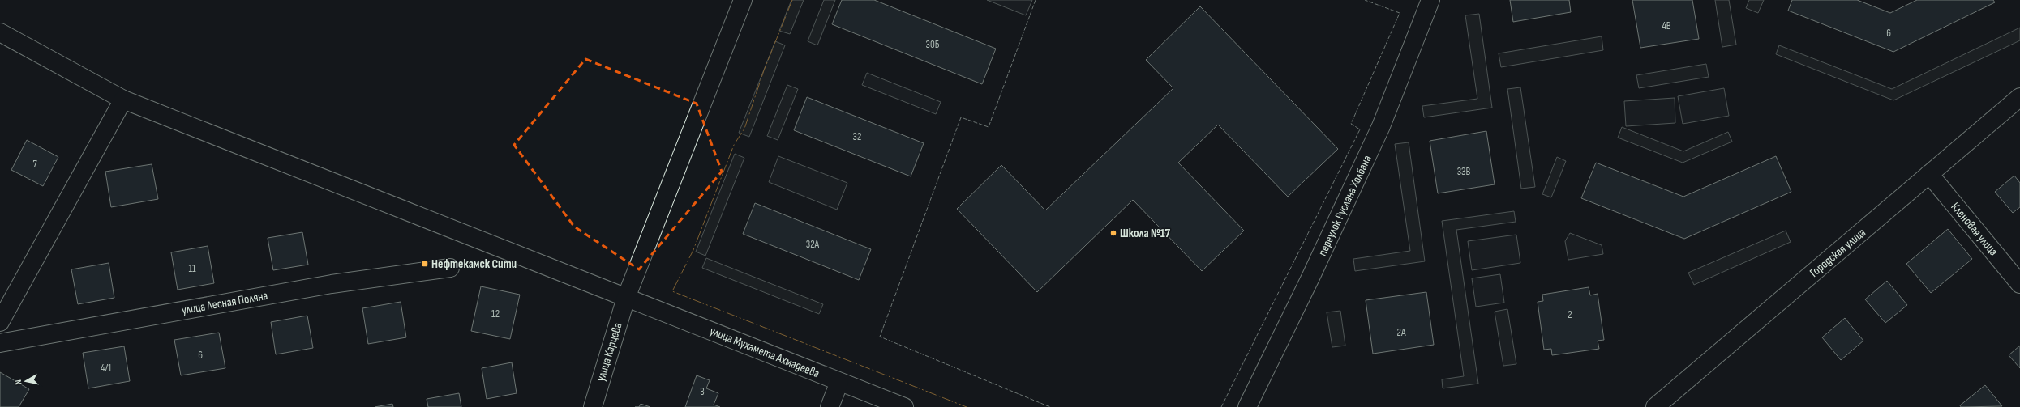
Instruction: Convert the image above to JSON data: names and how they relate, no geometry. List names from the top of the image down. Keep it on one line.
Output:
{"streets":{"street":["переулок Руслана Холбана","Кленовая улица","Городская улица","улица Лесная Поляна","улица Карцева","улица Мухамета Ахмадеева"]},"crossings":[["Кленовая улица","Городская улица"],["улица Карцева","улица Мухамета Ахмадеева"]],"places":{"other":["Школа №17"],"transit":["Нефтекамск Сити"]},"house_numbers":["4В","6","30Б","32","7","33В","32А","11","12","2","2А","6","4/1","3"],"north":"left"}
